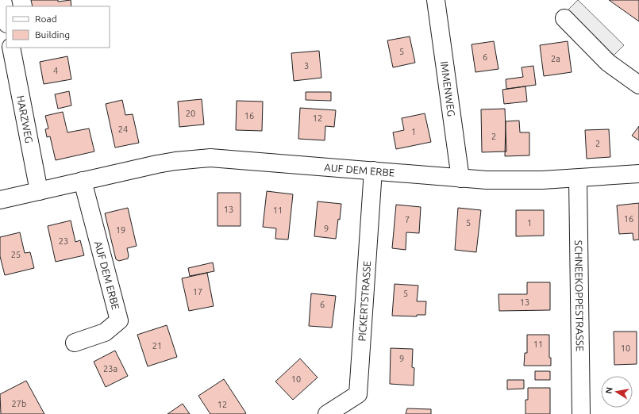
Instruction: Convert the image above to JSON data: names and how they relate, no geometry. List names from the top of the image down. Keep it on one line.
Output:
{"streets":{"street":["IMMENWEG","HARZWEG","AUF DEM ERBE","SCHNEEKOPPESTRASSE","PICKERTSTRASSE"]},"crossings":[["IMMENWEG","AUF DEM ERBE"],["HARZWEG","AUF DEM ERBE"],["AUF DEM ERBE","SCHNEEKOPPESTRASSE"],["AUF DEM ERBE","PICKERTSTRASSE"]],"house_numbers":["5","6","2a","3","4","20","16","12","24","1","2","2","13","11","16","7","5","1","9","19","23","25","17","5","13","6","11","21","10","9","23a","10","27b","12"],"legend":["Road","Building"],"north":"left"}
